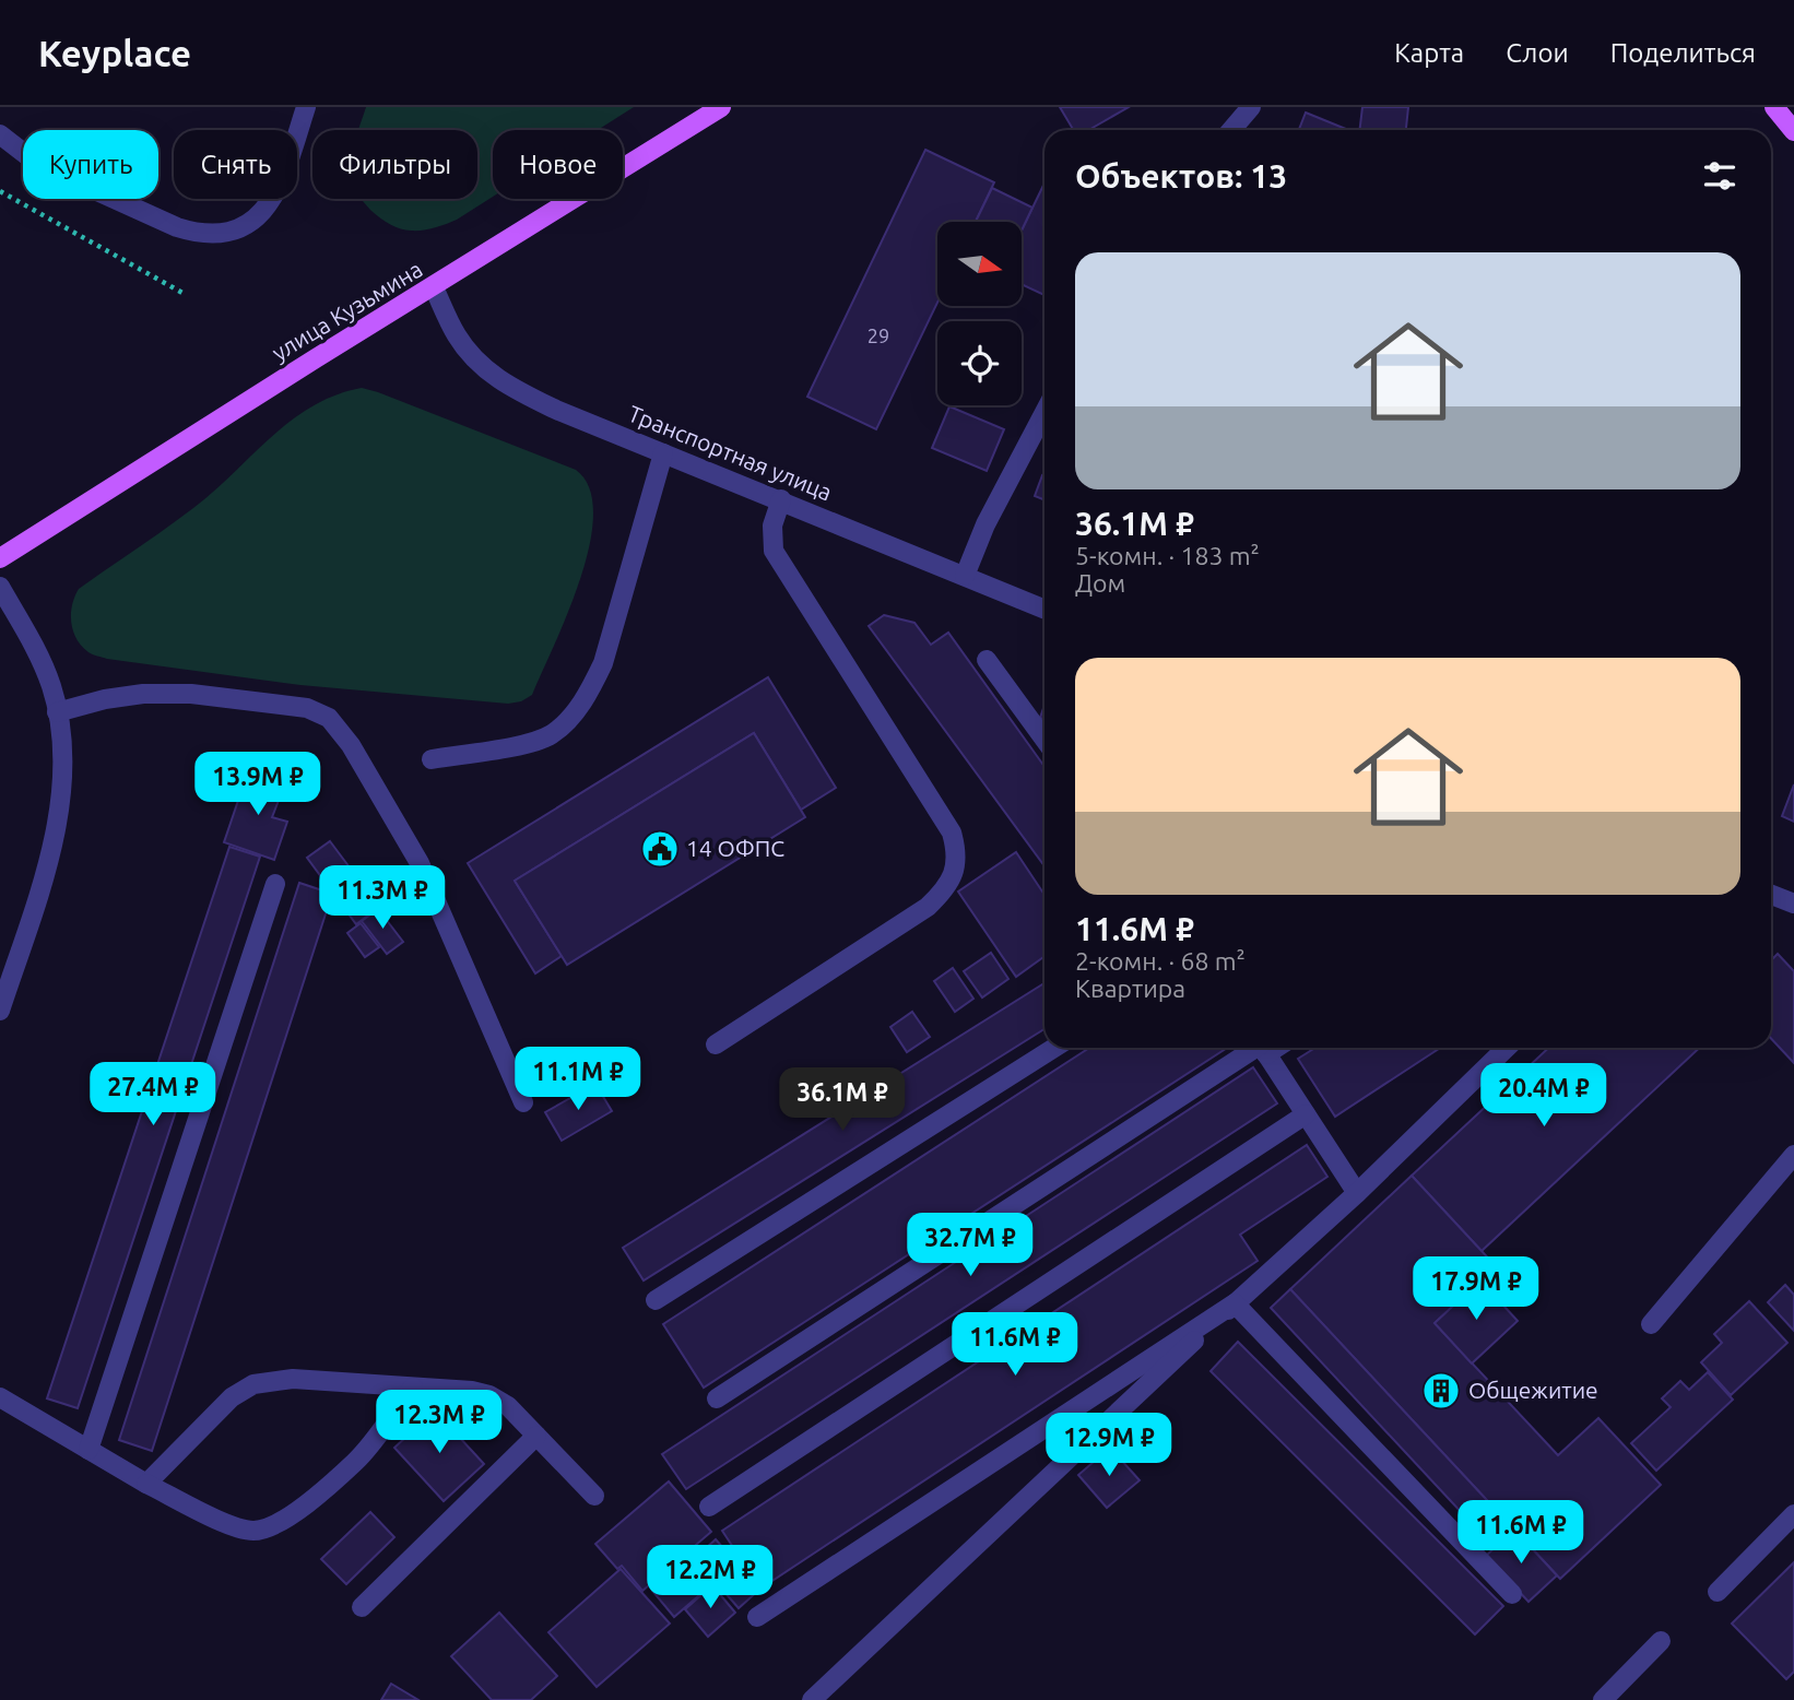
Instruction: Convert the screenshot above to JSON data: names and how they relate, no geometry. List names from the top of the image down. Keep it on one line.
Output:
{"streets":{"main road":["улица Кузьмина"],"street":["Транспортная улица"]},"crossings":[["улица Кузьмина","Транспортная улица"]],"places":{"public building":["14 ОФПС"],"building":["Общежитие"]},"house_numbers":["29"],"north":"right","page":{"header":"Keyplace","nav":["Карта","Слои","Поделиться"],"chip":["Купить","Снять","Фильтры","Новое"],"heading":"Объектов: 13","list":[{"name":"36.1M ₽","note":"5-комн. · 183 m² · Дом"},{"name":"11.6M ₽","note":"2-комн. · 68 m² · Квартира"}],"price":["13.9M ₽","11.3M ₽","11.1M ₽","27.4M ₽","20.4M ₽","36.1M ₽","32.7M ₽","17.9M ₽","11.6M ₽","12.3M ₽","12.9M ₽","11.6M ₽","12.2M ₽"]}}
